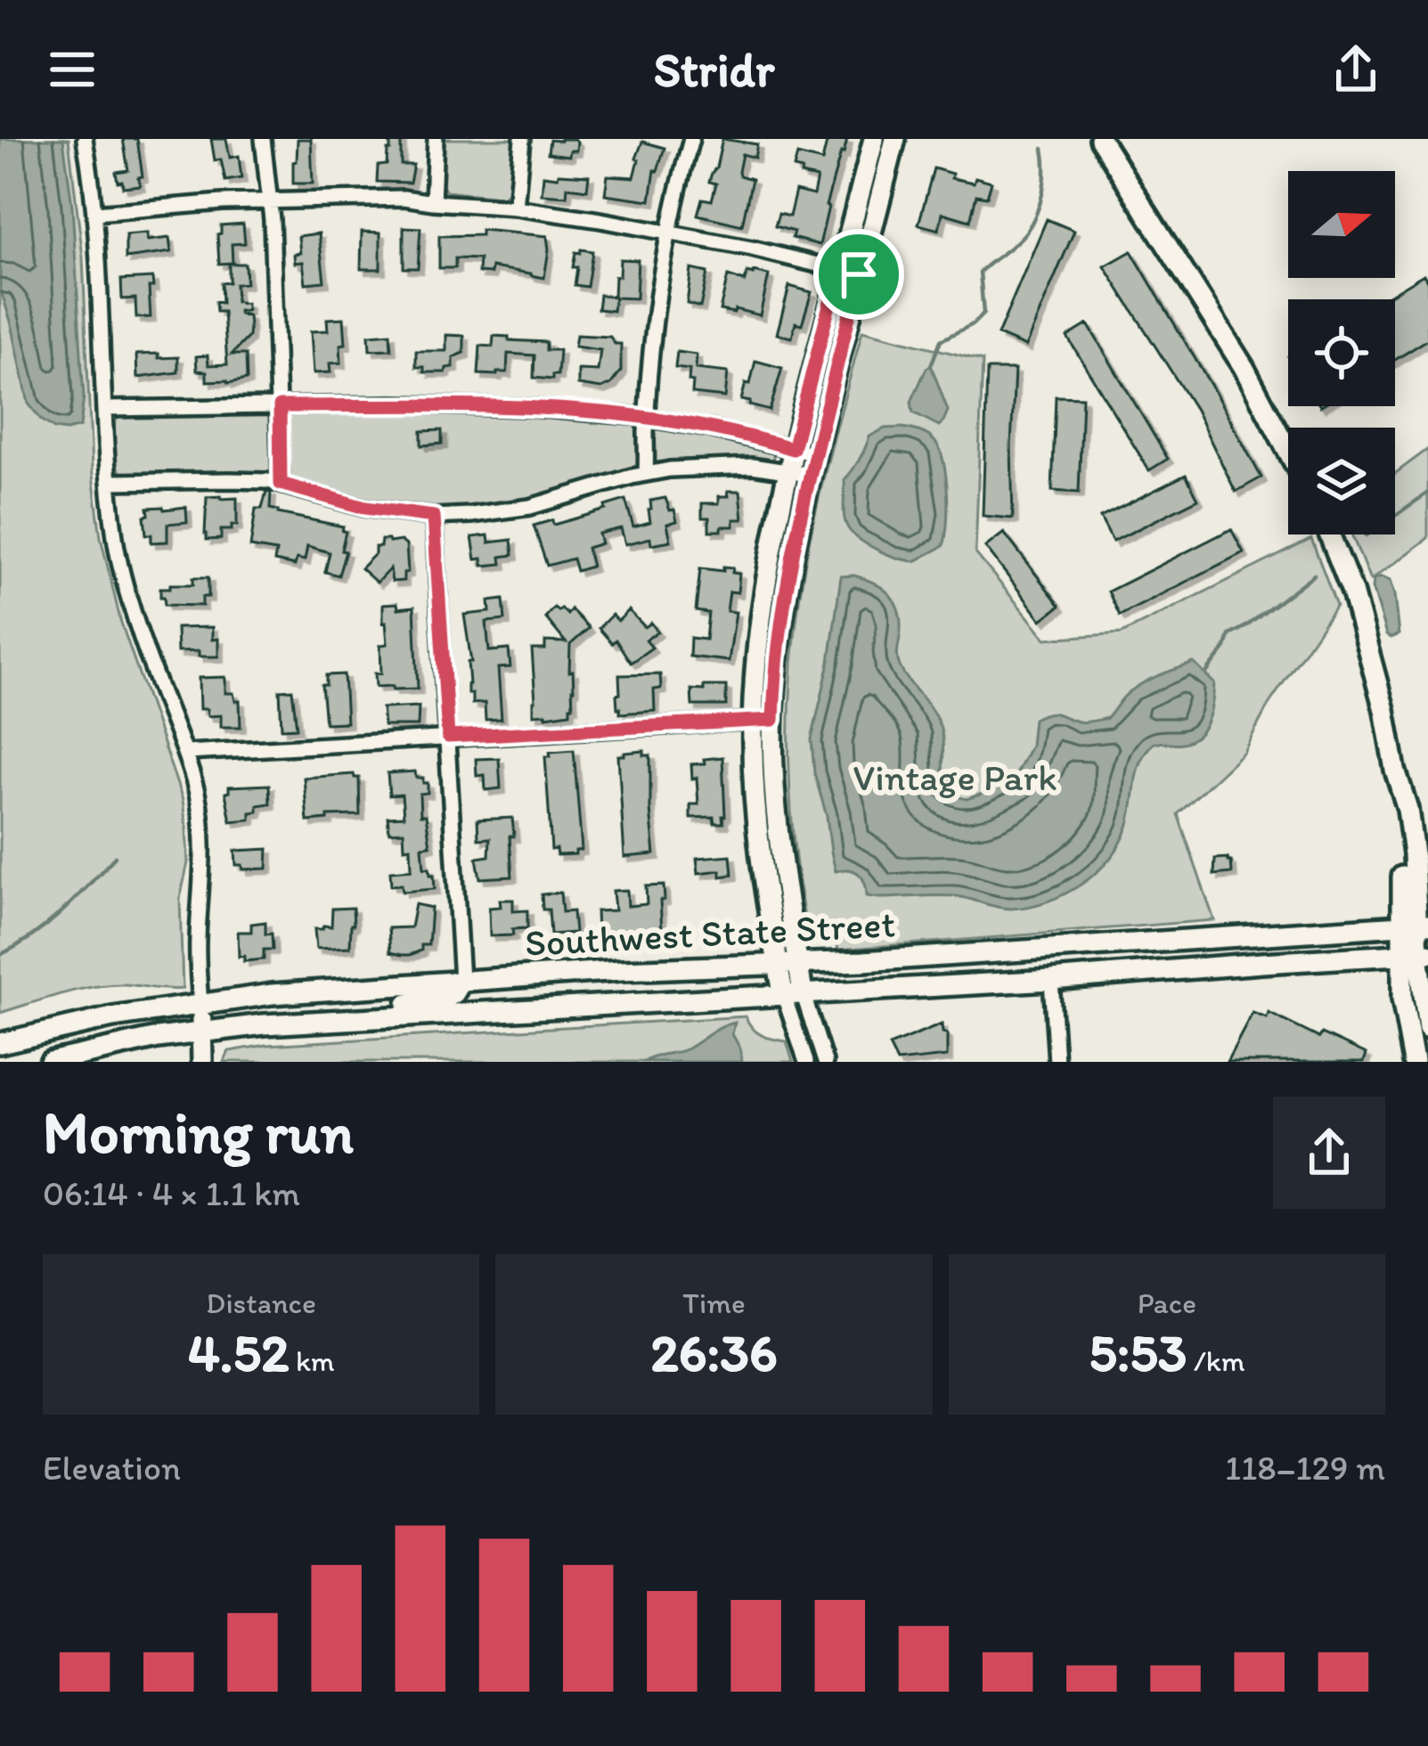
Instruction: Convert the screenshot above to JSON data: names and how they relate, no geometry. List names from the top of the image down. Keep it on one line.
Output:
{"streets":{"main road":["Southwest State Street"]},"parks":["Vintage Park"],"north":"right","page":{"header":"Stridr","heading":["Morning run","06:14 · 4 × 1.1 km"],"stats":[["Distance","4.52 km"],["Time","26:36"],["Pace","5:53 /km"]],"chart":["Elevation","118–129 m"]}}
